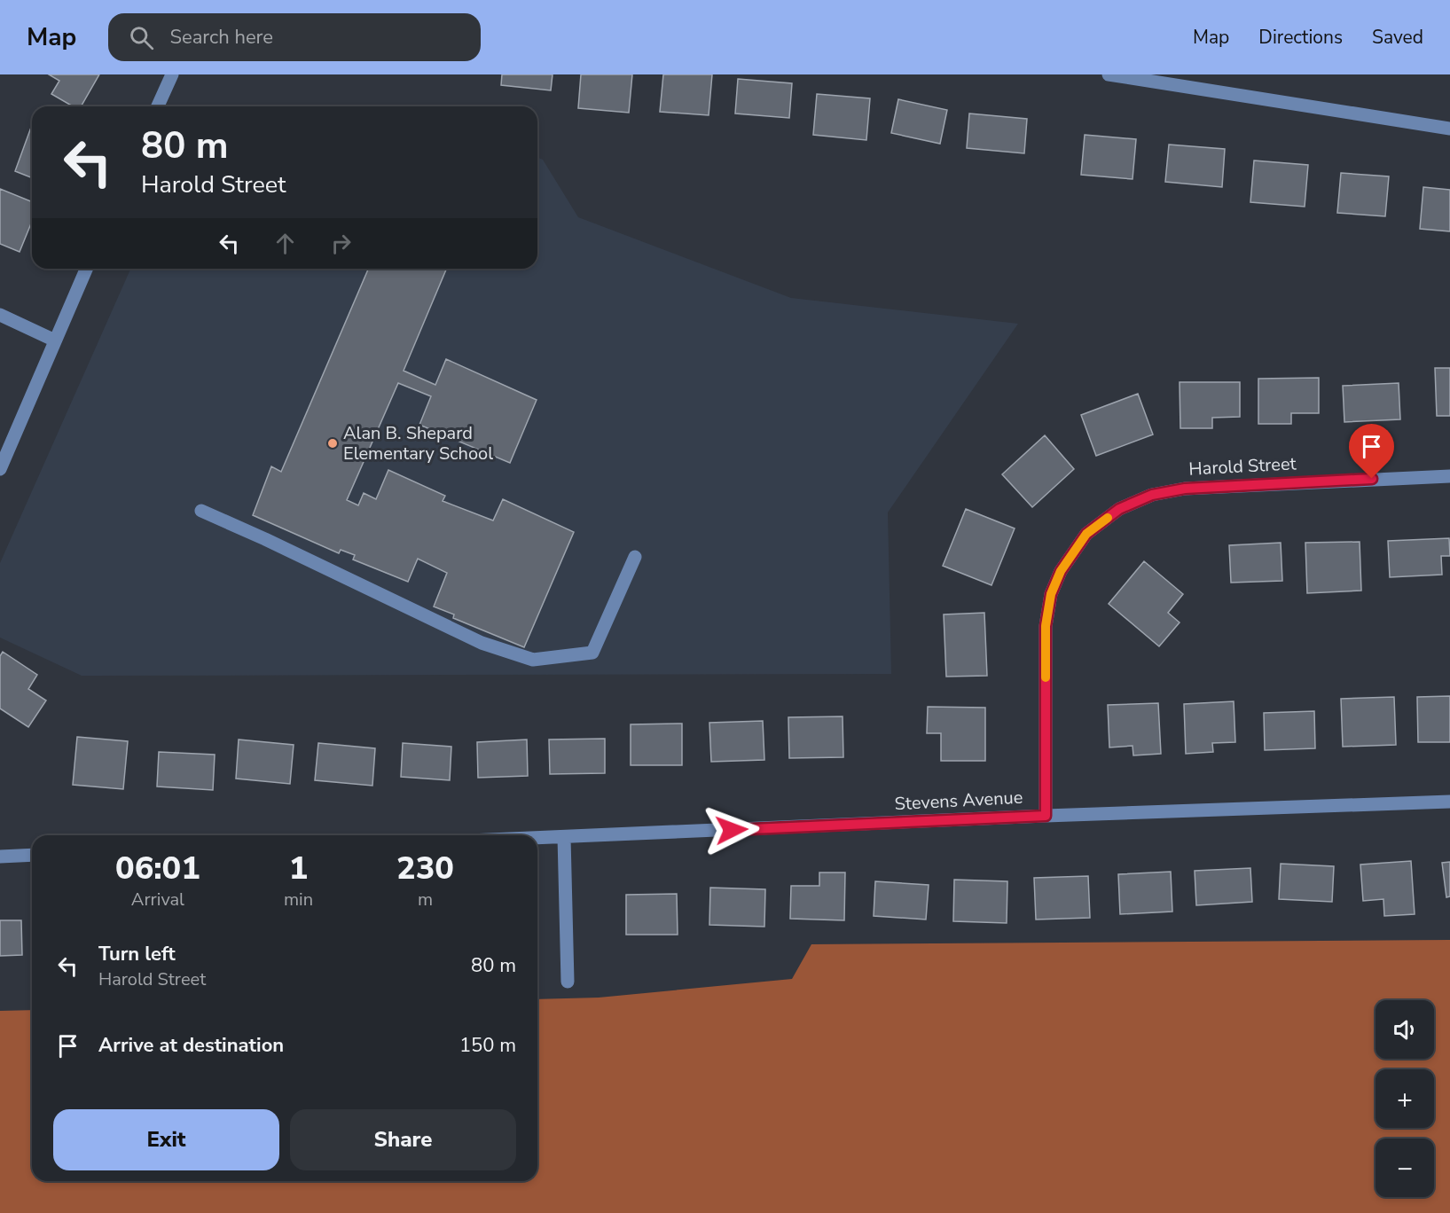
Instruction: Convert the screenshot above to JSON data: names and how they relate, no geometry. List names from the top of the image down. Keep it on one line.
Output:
{"streets":{"street":["Harold Street","Stevens Avenue"]},"crossings":[["Harold Street","Stevens Avenue"]],"places":["Alan B. Shepard Elementary School"],"page":{"header":"Map","search":"Search here","nav":["Map","Directions","Saved"],"turn":["80 m","Harold Street"],"eta":["06:01","Arrival","1","min","230","m"],"list":[{"name":"Turn left","note":"Harold Street","value":"80 m"},{"name":"Arrive at destination","value":"150 m"}],"map_buttons":["+","−"],"buttons":["Exit","Share"]}}
